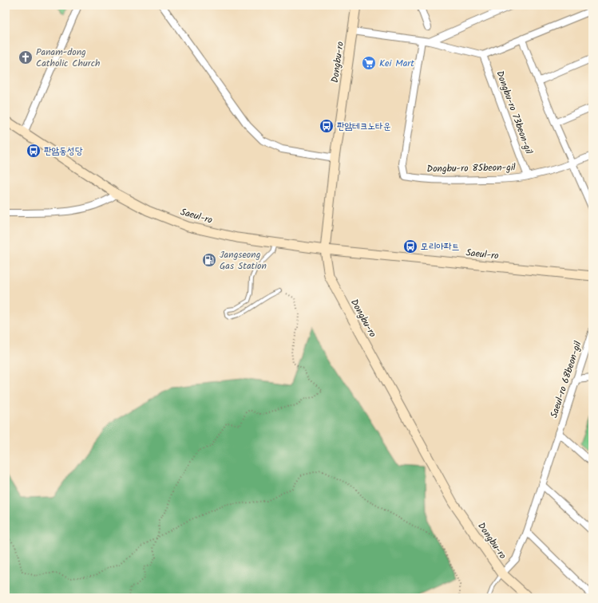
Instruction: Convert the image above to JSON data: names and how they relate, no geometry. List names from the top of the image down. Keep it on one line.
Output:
{"streets":{"main road":["Dongbu-ro","Saeul-ro"],"street":["Dongbu-ro 73beon-gil","Dongbu-ro 85beon-gil","Saeul-ro 68beon-gil"]},"crossings":[["Dongbu-ro","Saeul-ro"],["Dongbu-ro","Saeul-ro 68beon-gil"],["Dongbu-ro 73beon-gil","Dongbu-ro 85beon-gil"]],"places":{"church":["Panam-dong Catholic Church"],"supermarket":["Kei Mart"],"bus stop":["판암테크노타운","판암동성당","모리아파트"],"fuel station":["Jangseong Gas Station"]}}
